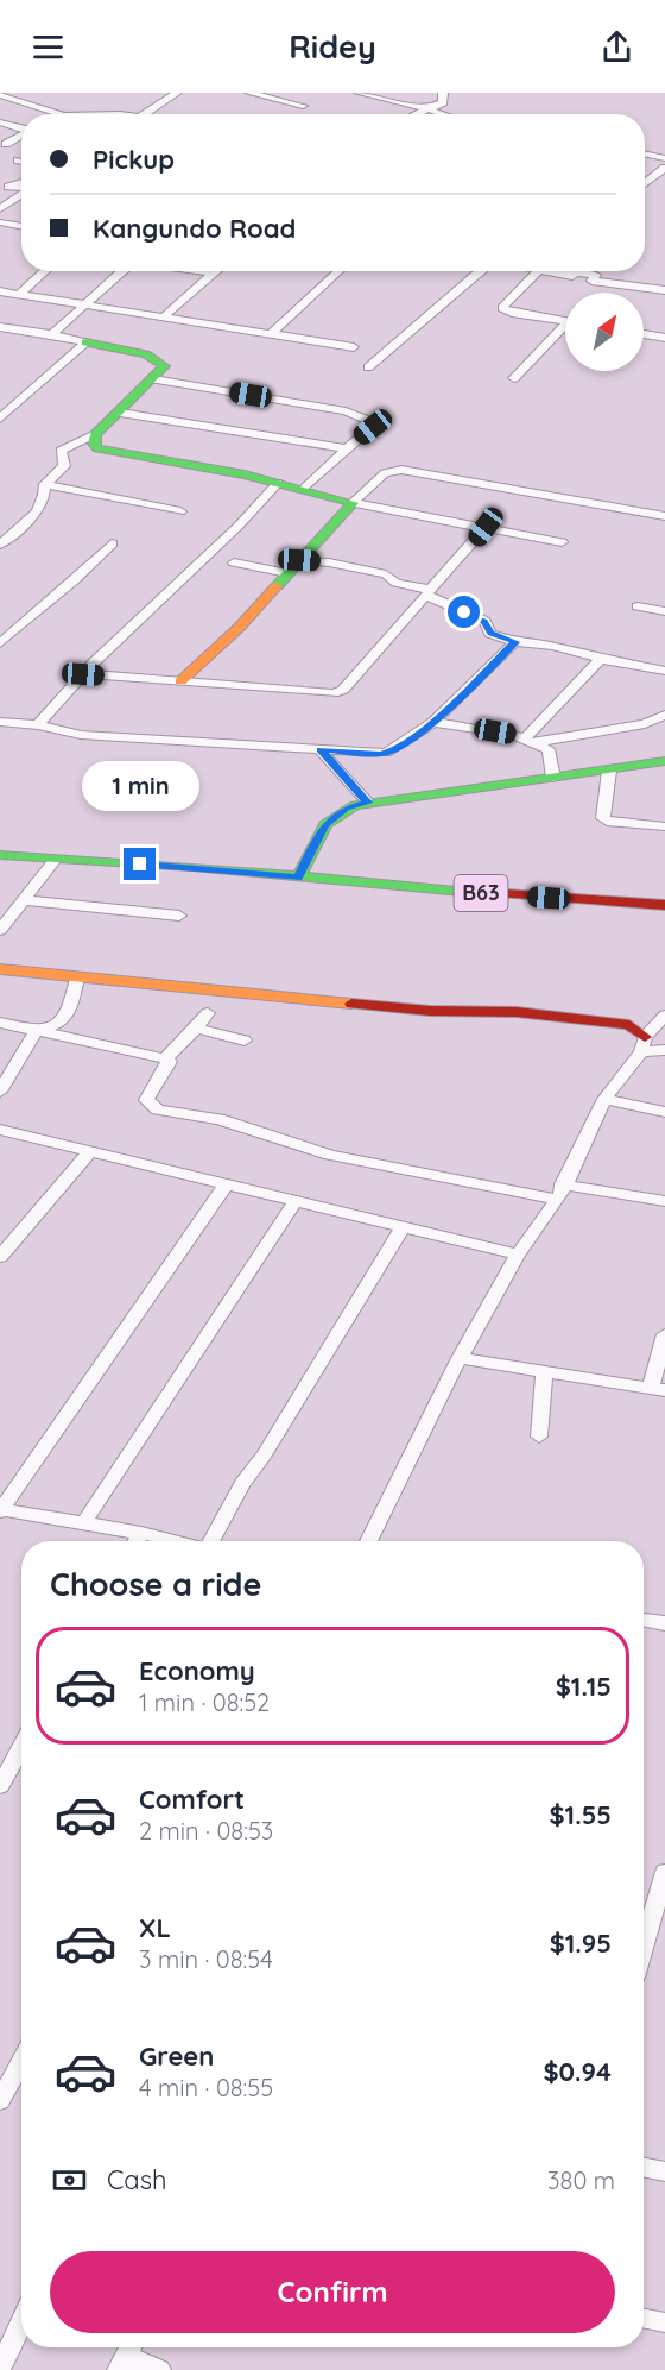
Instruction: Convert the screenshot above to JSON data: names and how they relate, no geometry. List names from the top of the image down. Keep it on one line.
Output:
{"streets":{"main road":["B63"]},"north":"top right","page":{"header":"Ridey","banner":["Pickup","Kangundo Road"],"bubble":"1 min","heading":"Choose a ride","list":[{"name":"Economy","note":"1 min · 08:52","value":"$1.15"},{"name":"Comfort","note":"2 min · 08:53","value":"$1.55"},{"name":"XL","note":"3 min · 08:54","value":"$1.95"},{"name":"Green","note":"4 min · 08:55","value":"$0.94"}],"pay":["Cash","380 m"],"buttons":"Confirm"}}
